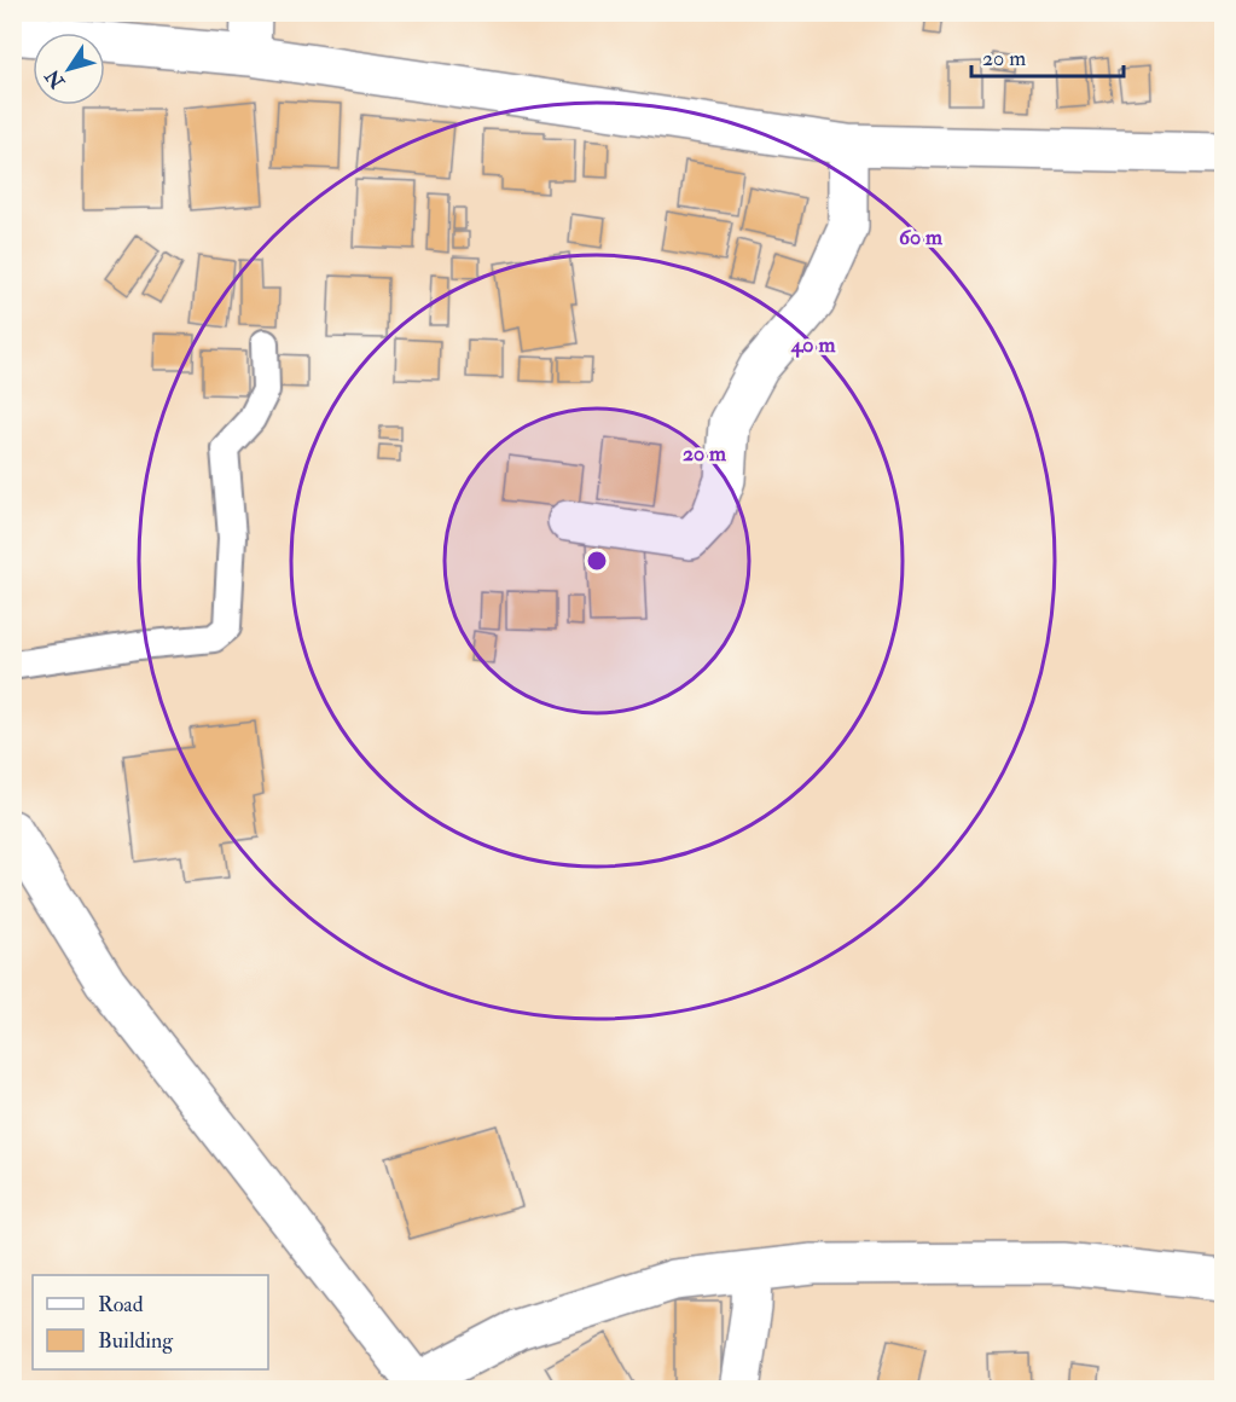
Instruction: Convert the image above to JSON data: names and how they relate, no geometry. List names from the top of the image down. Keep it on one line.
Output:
{"legend":["Road","Building"],"scale_bar":"20 m","north":"bottom left","rings":["60 m","40 m","20 m"]}
